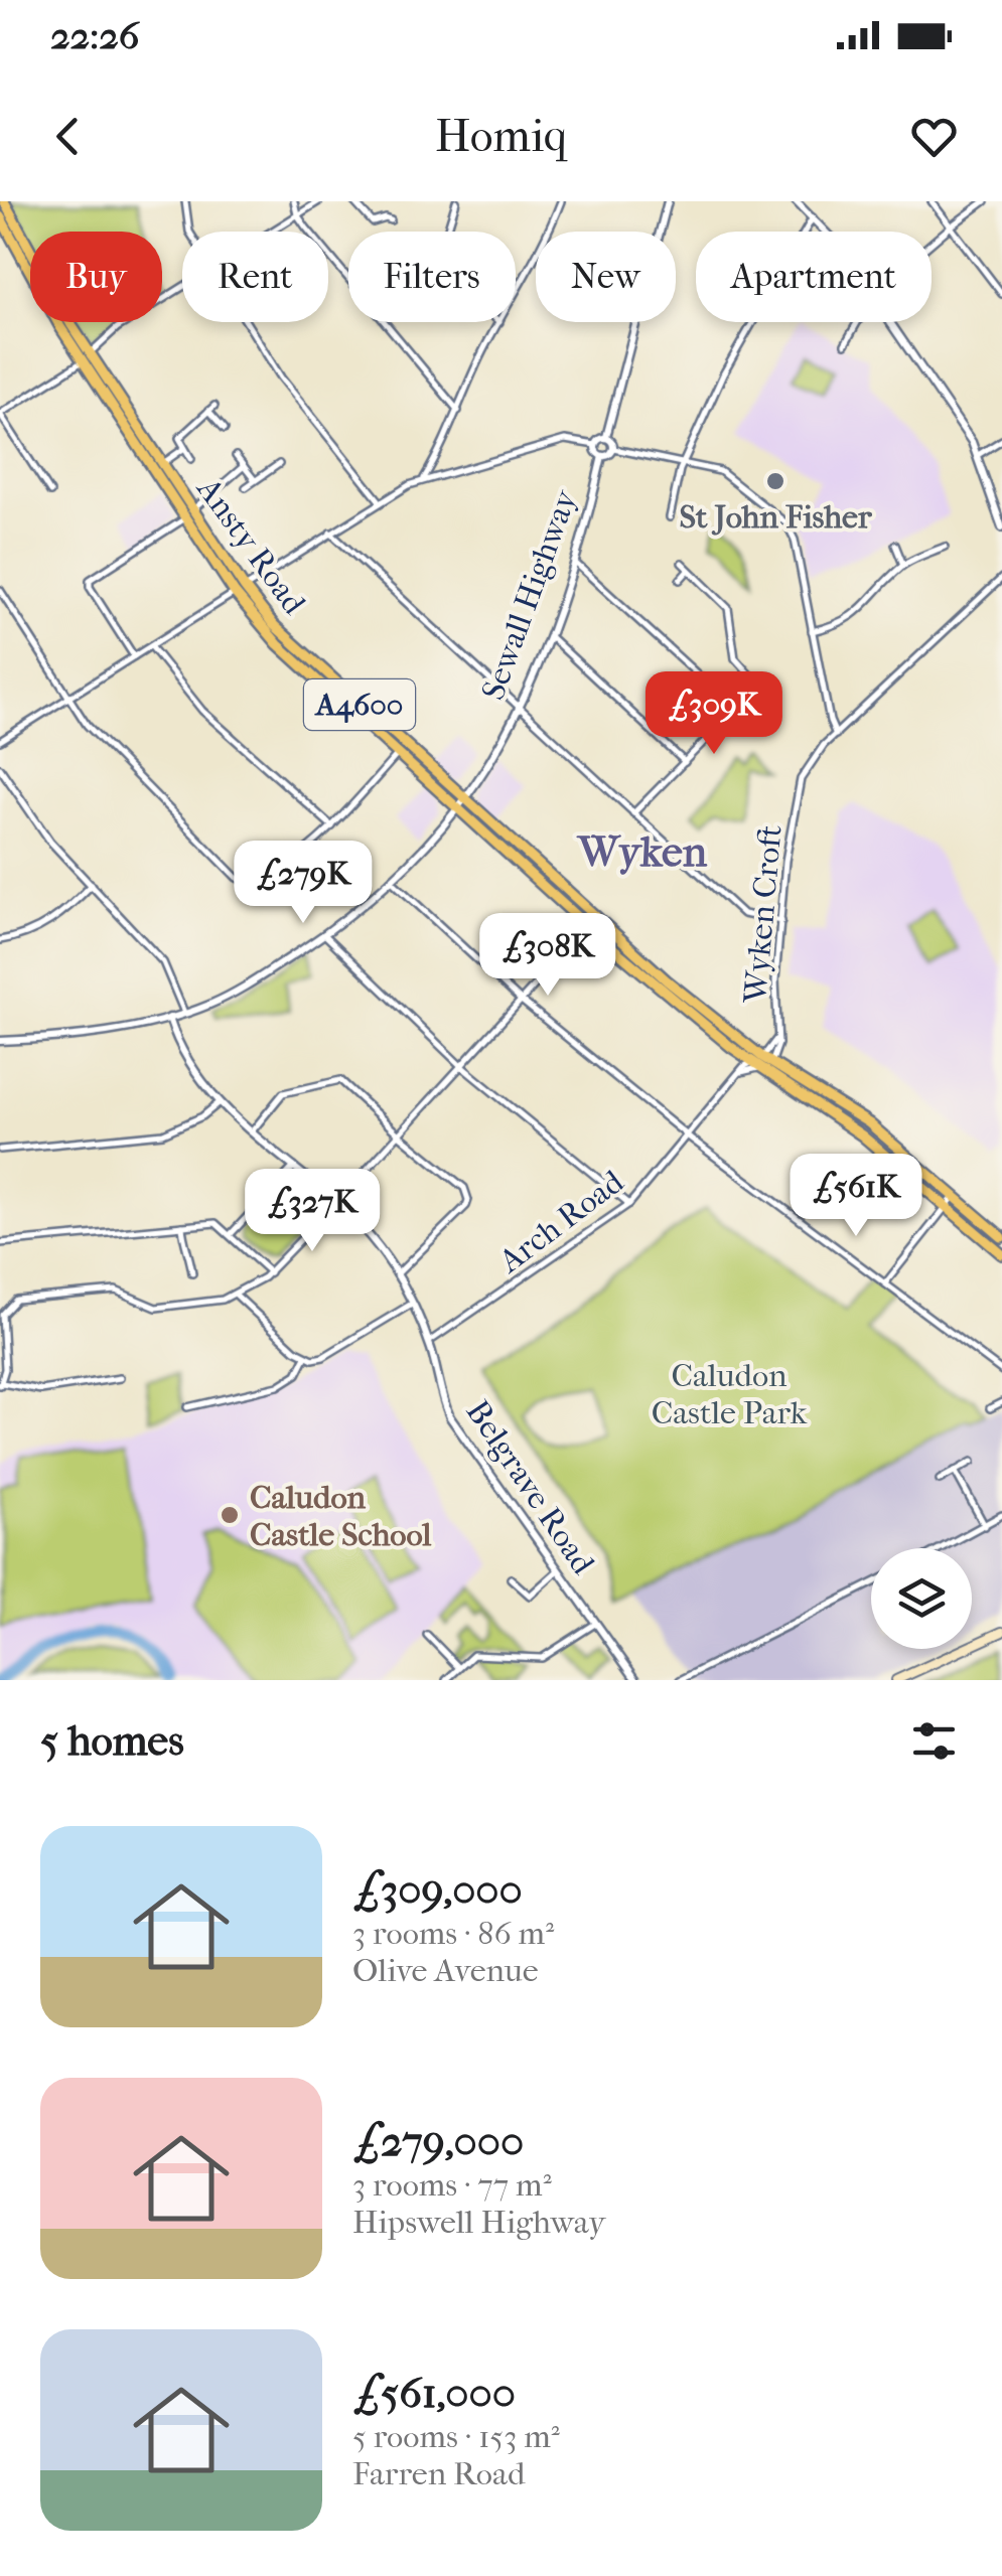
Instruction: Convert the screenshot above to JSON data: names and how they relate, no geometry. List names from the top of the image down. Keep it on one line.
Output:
{"streets":{"highway":["Ansty Road","A4600"],"street":["Sewall Highway","Wyken Croft","Arch Road","Belgrave Road"]},"crossings":[["Ansty Road","Sewall Highway"],["Ansty Road","Wyken Croft"],["Ansty Road","Arch Road"],["Wyken Croft","Arch Road"],["Arch Road","Belgrave Road"]],"districts":["Wyken"],"parks":["Caludon Castle Park"],"places":["St John Fisher","Caludon Castle School"],"page":{"status":"22:26","header":"Homiq","chip":["Buy","Rent","Filters","New","Apartment"],"price":["£309K","£279K","£308K","£561K","£327K"],"heading":"5 homes","list":[{"name":"£309,000","note":"3 rooms · 86 m² · Olive Avenue"},{"name":"£279,000","note":"3 rooms · 77 m² · Hipswell Highway"},{"name":"£561,000","note":"5 rooms · 153 m² · Farren Road"}]}}
